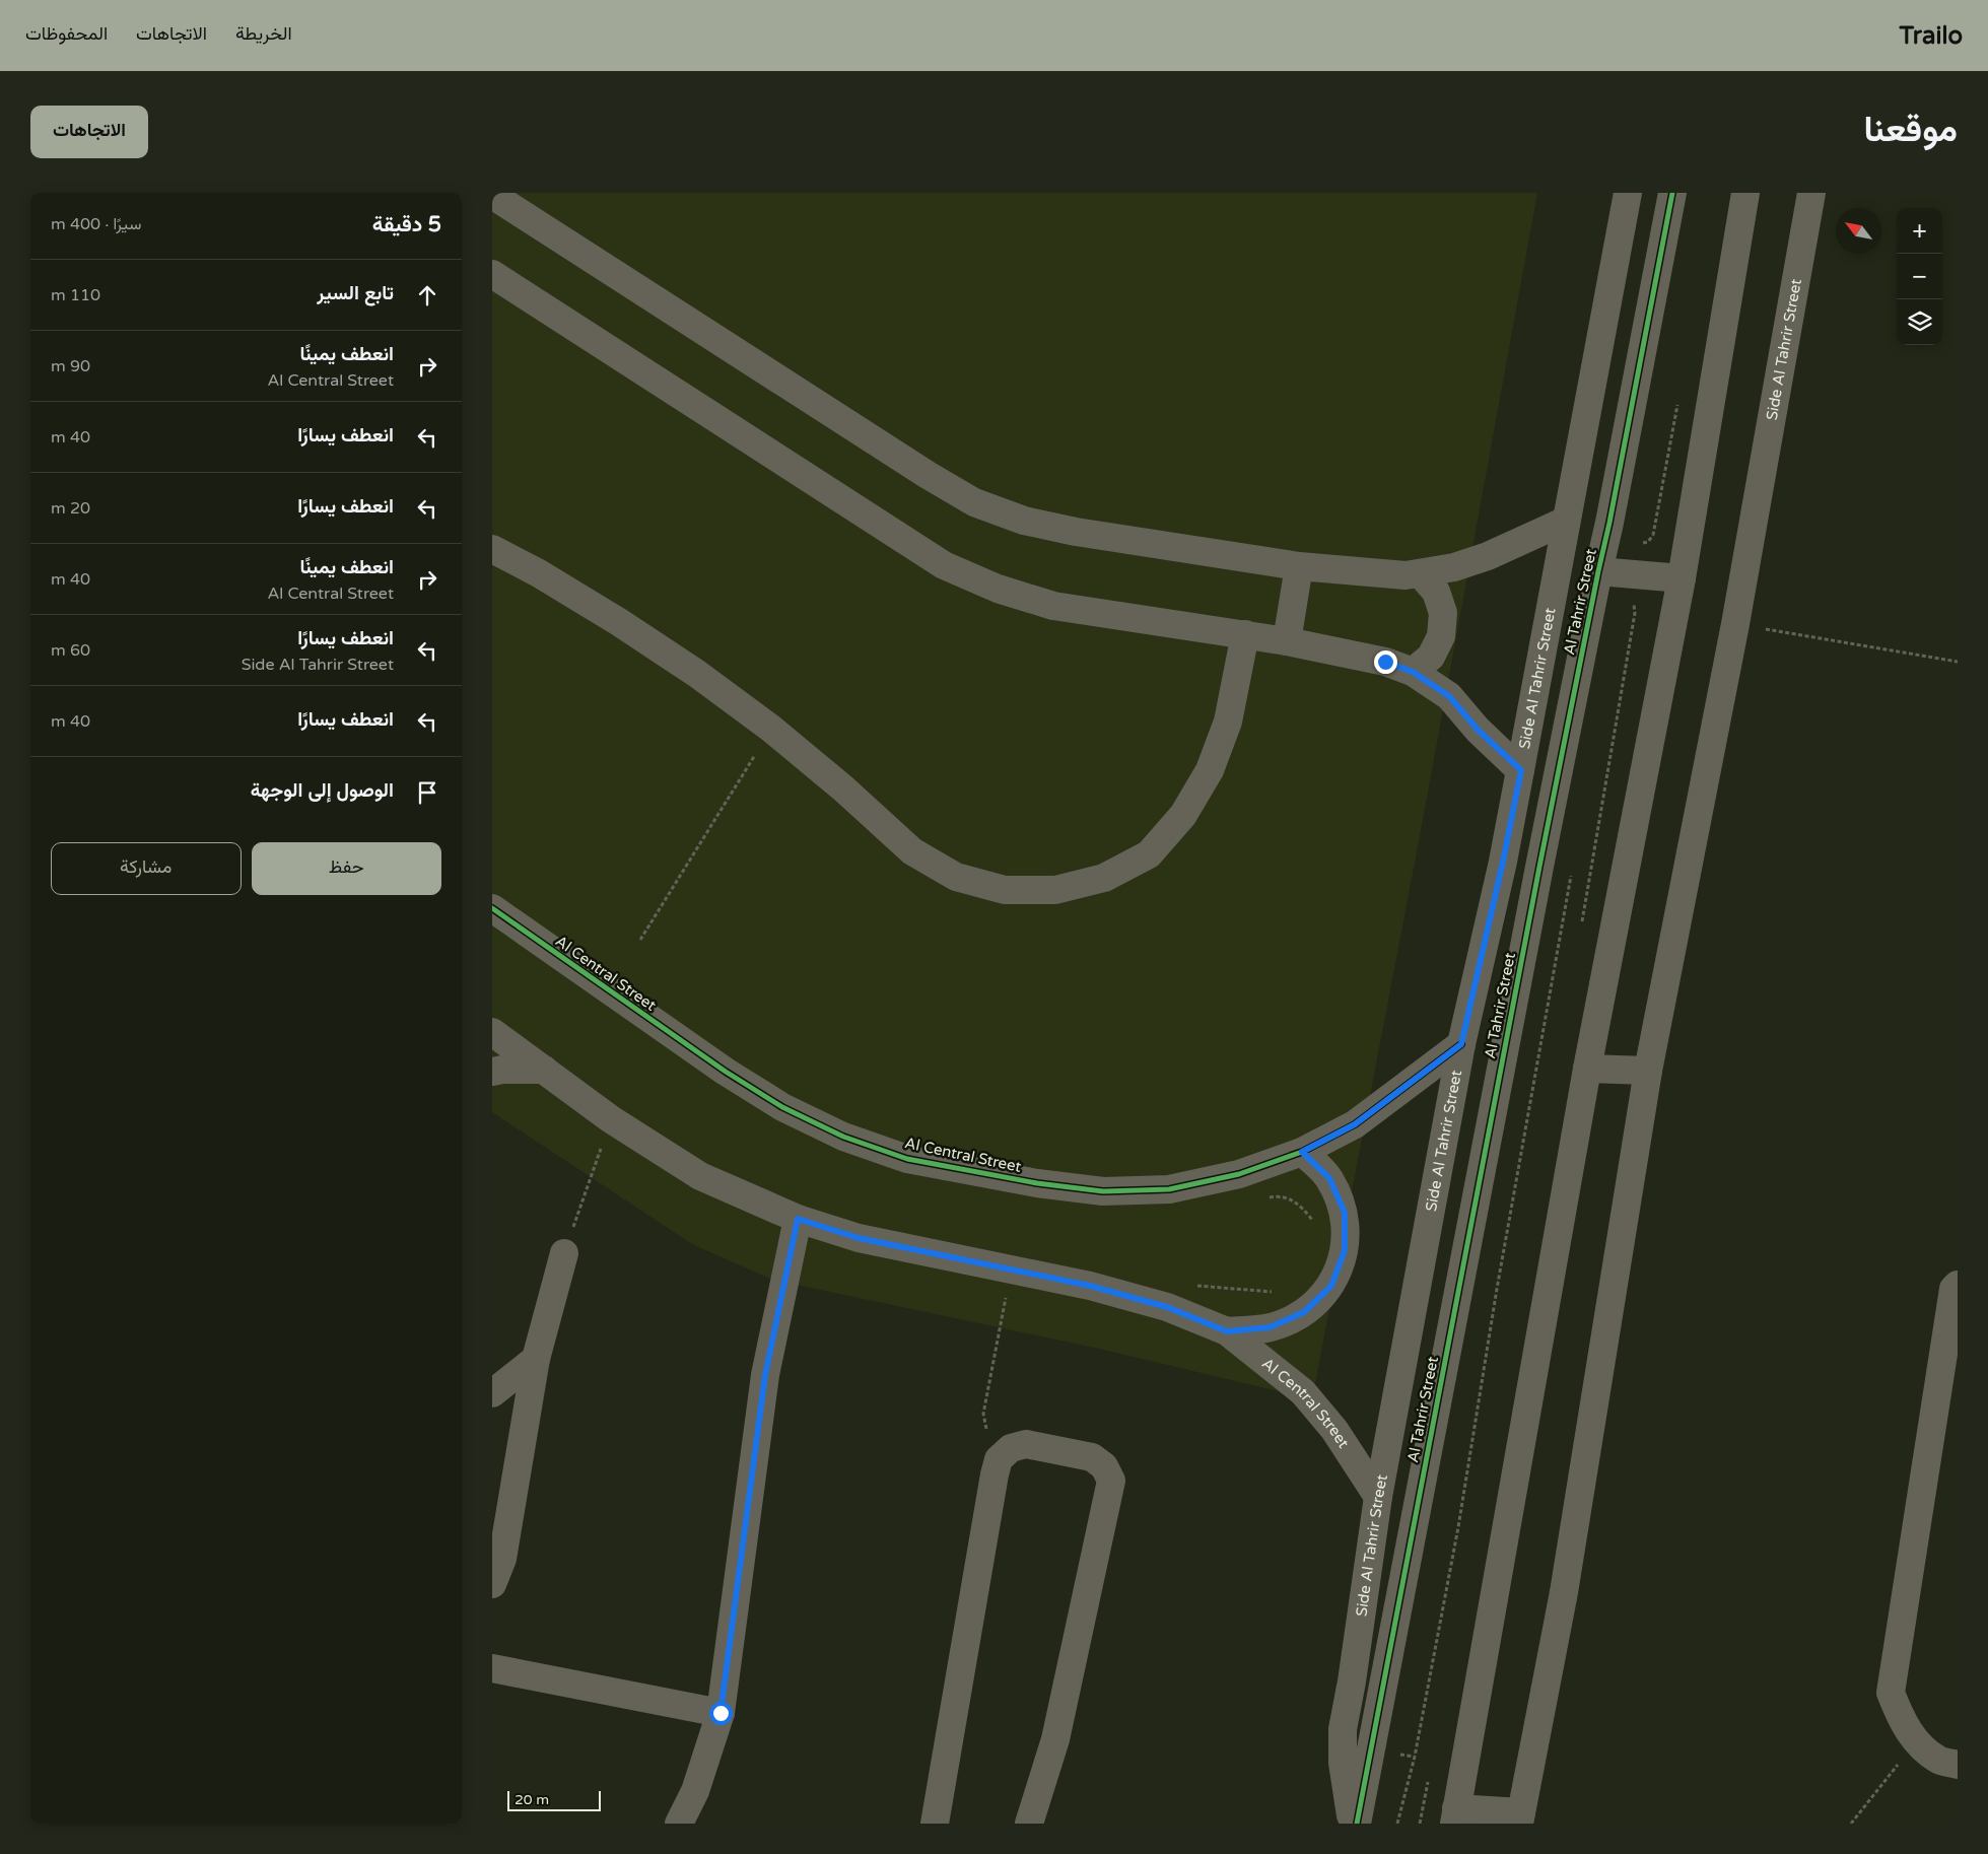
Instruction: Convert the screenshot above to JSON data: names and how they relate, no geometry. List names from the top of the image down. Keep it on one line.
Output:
{"streets":{"street":["Side Al Tahrir Street","Al Tahrir Street","Al Central Street"]},"crossings":[["Side Al Tahrir Street","Al Central Street"]],"scale_bar":"20 m","north":"top left","page":{"header":"Trailo","nav":["الخريطة","الاتجاهات","المحفوظات"],"title":"موقعنا","buttons":["الاتجاهات",["حفظ","مشاركة"]],"heading":["5 دقيقة","سيرًا · 400 m"],"map_buttons":["+","−"],"list":[["تابع السير","110 m"],["انعطف يمينًا","Al Central Street","90 m"],["انعطف يسارًا","40 m"],["انعطف يسارًا","20 m"],["انعطف يمينًا","Al Central Street","40 m"],["انعطف يسارًا","Side Al Tahrir Street","60 m"],["انعطف يسارًا","40 m"],"الوصول إلى الوجهة"],"scale":"20 m"}}
